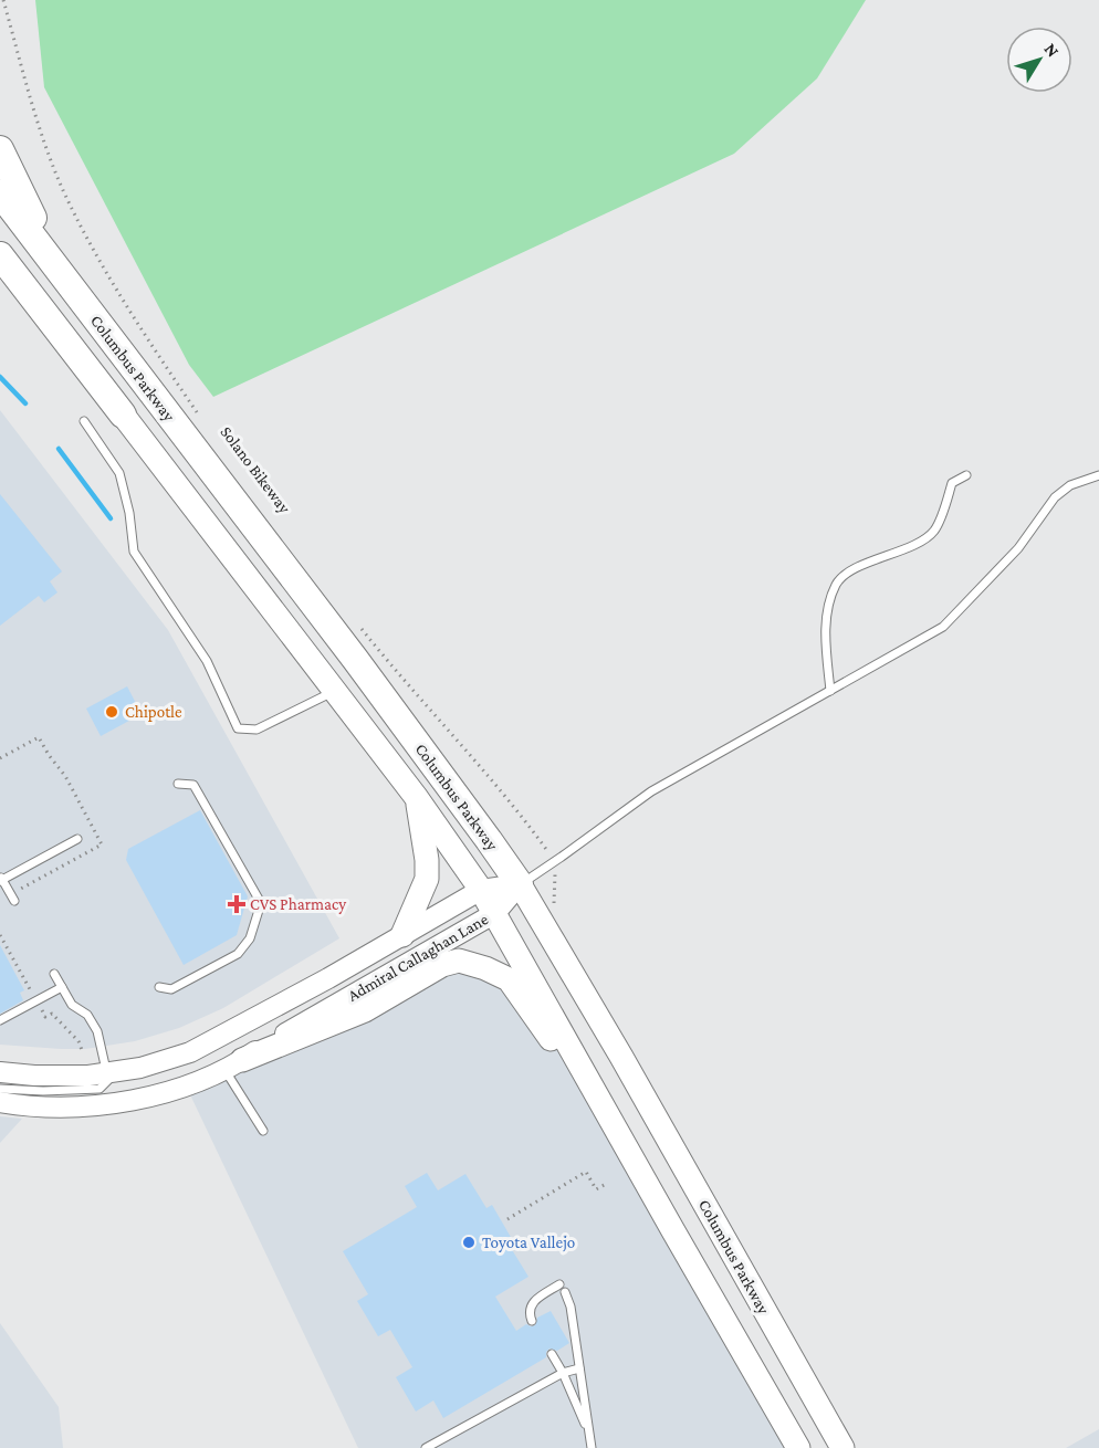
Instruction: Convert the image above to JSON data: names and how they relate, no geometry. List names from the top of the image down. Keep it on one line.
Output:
{"streets":{"highway":["Columbus Parkway"],"main road":["Admiral Callaghan Lane"]},"crossings":[["Columbus Parkway","Admiral Callaghan Lane"]],"places":{"other":["Chipotle","Toyota Vallejo"],"health":["CVS Pharmacy"]},"north":"top right"}
